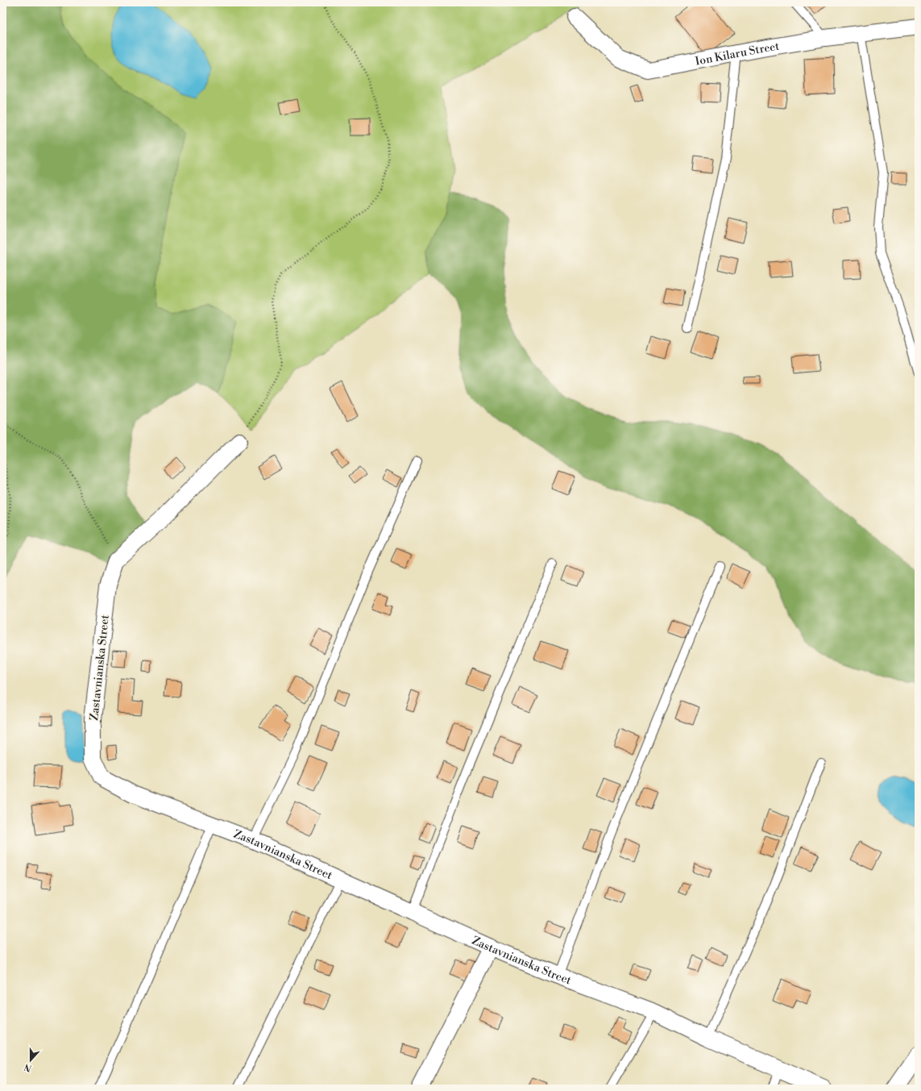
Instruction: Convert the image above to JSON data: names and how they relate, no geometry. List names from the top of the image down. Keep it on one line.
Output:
{"streets":{"street":["Ion Kilaru Street","Zastavnianska Street"]},"north":"bottom"}
